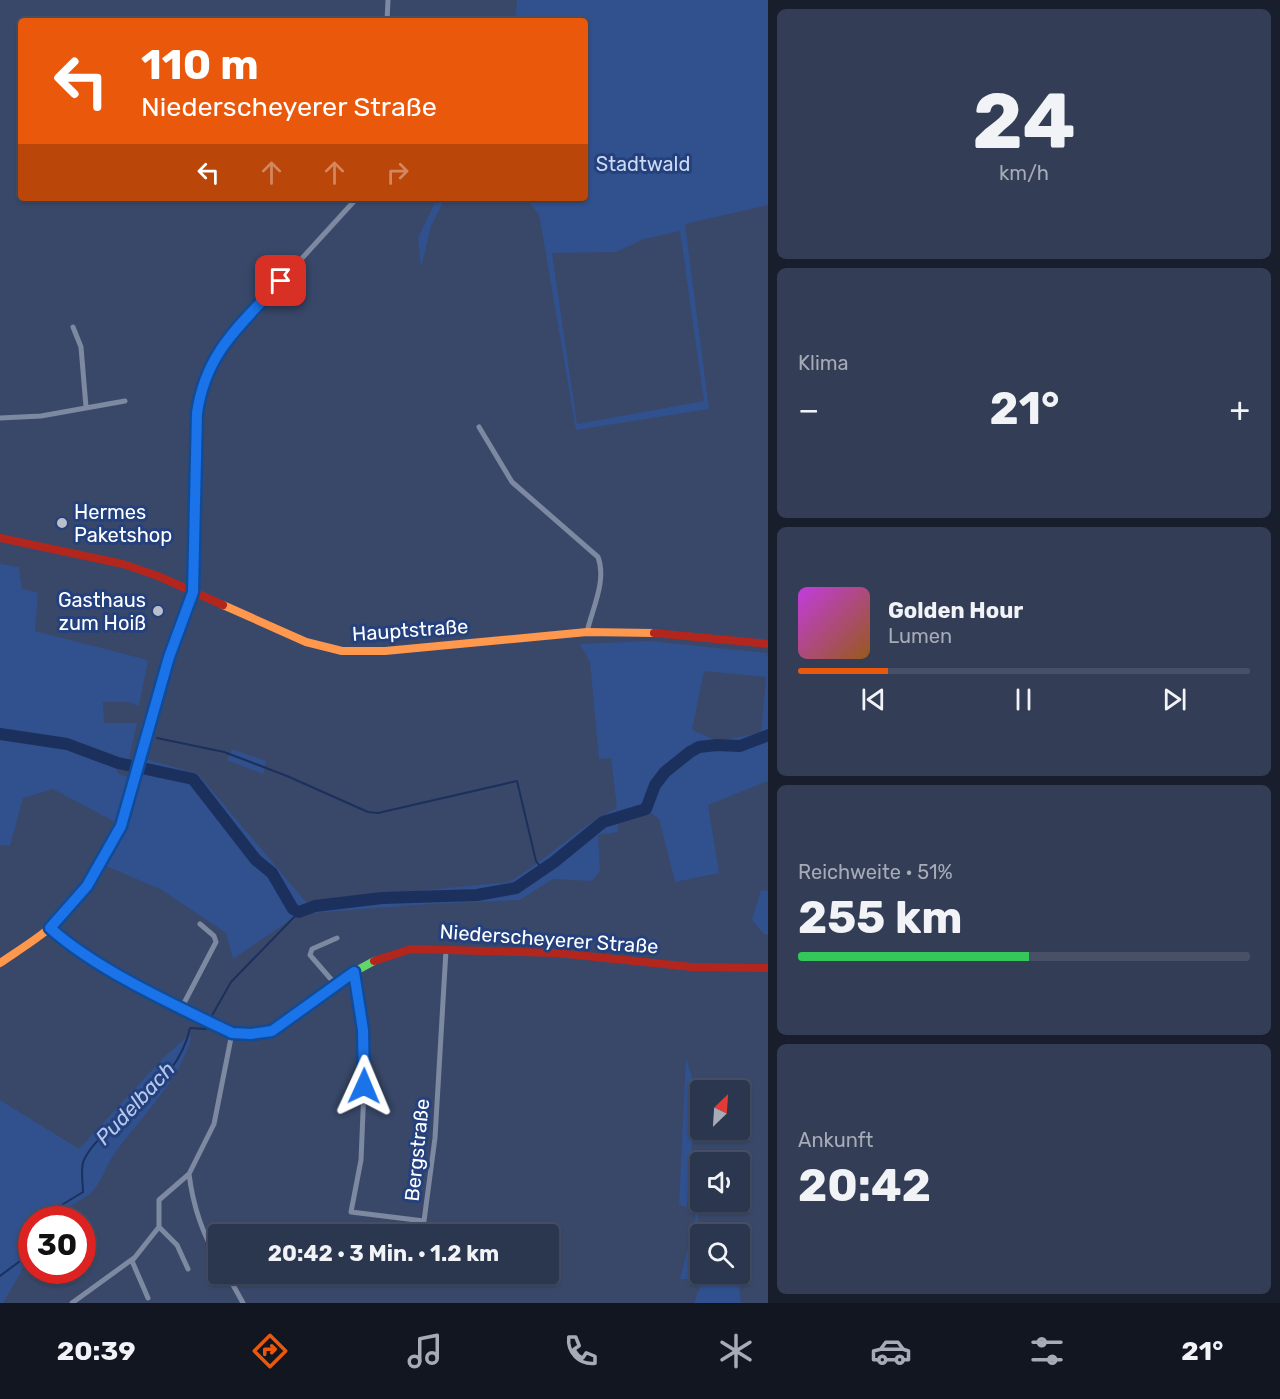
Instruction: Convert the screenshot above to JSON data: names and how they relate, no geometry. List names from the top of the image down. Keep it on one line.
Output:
{"streets":{"street":["Hauptstraße","Niederscheyerer Straße","Bergstraße"]},"crossings":[["Niederscheyerer Straße","Bergstraße"]],"water":["Pudelbach"],"parks":["Stadtwald"],"places":["Hermes Paketshop","Gasthaus zum Hoiß"],"north":"top right","page":{"tile":[["24","km/h"],"Klima",["Reichweite · 51%","255 km"],["Ankunft","20:42"]],"turn":["110 m","Niederscheyerer Straße"],"heat":["−","21°","+"],"song":["Golden Hour","Lumen"],"limit":"30","trip":"20:42 · 3 Min. · 1.2 km","tabs":["20:39","21°"]}}
